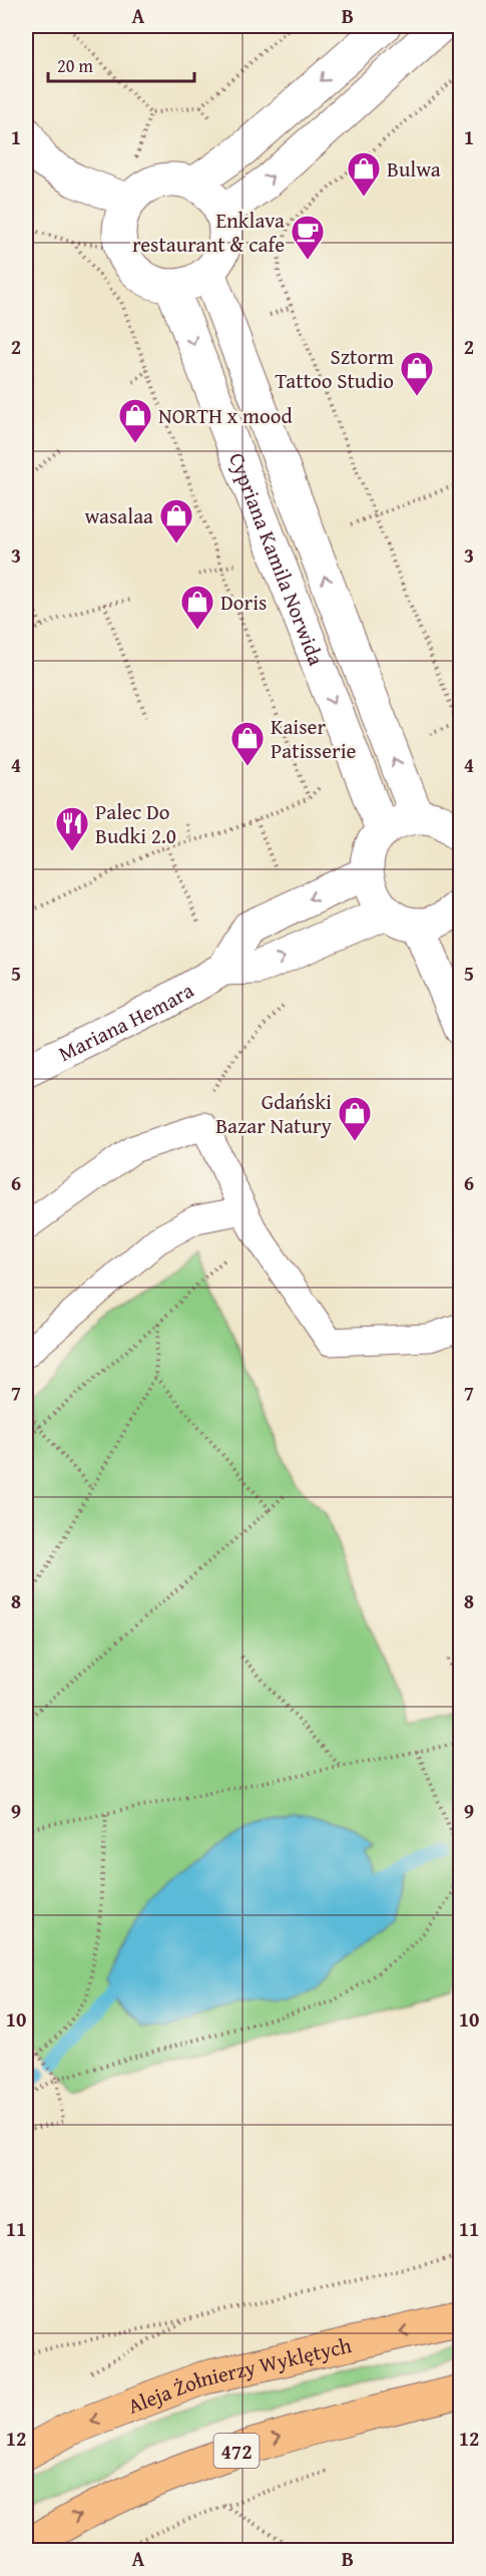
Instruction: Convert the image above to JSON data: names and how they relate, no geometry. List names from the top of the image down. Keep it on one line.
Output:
{"streets":{"main road":["Aleja Żołnierzy Wyklętych","472"],"street":["Cypriana Kamila Norwida","Mariana Hemara"]},"places":{"shop":["Bulwa","Sztorm Tattoo Studio","NORTH x mood","wasalaa","Doris","Kaiser Patisserie","Gdański Bazar Natury"],"cafe":["Enklava restaurant & cafe"],"restaurant":["Palec Do Budki 2.0"]},"scale_bar":"20 m","grid":{"columns":["A","B"],"rows":["1","2","3","4","5","6","7","8","9","10","11","12"]}}
